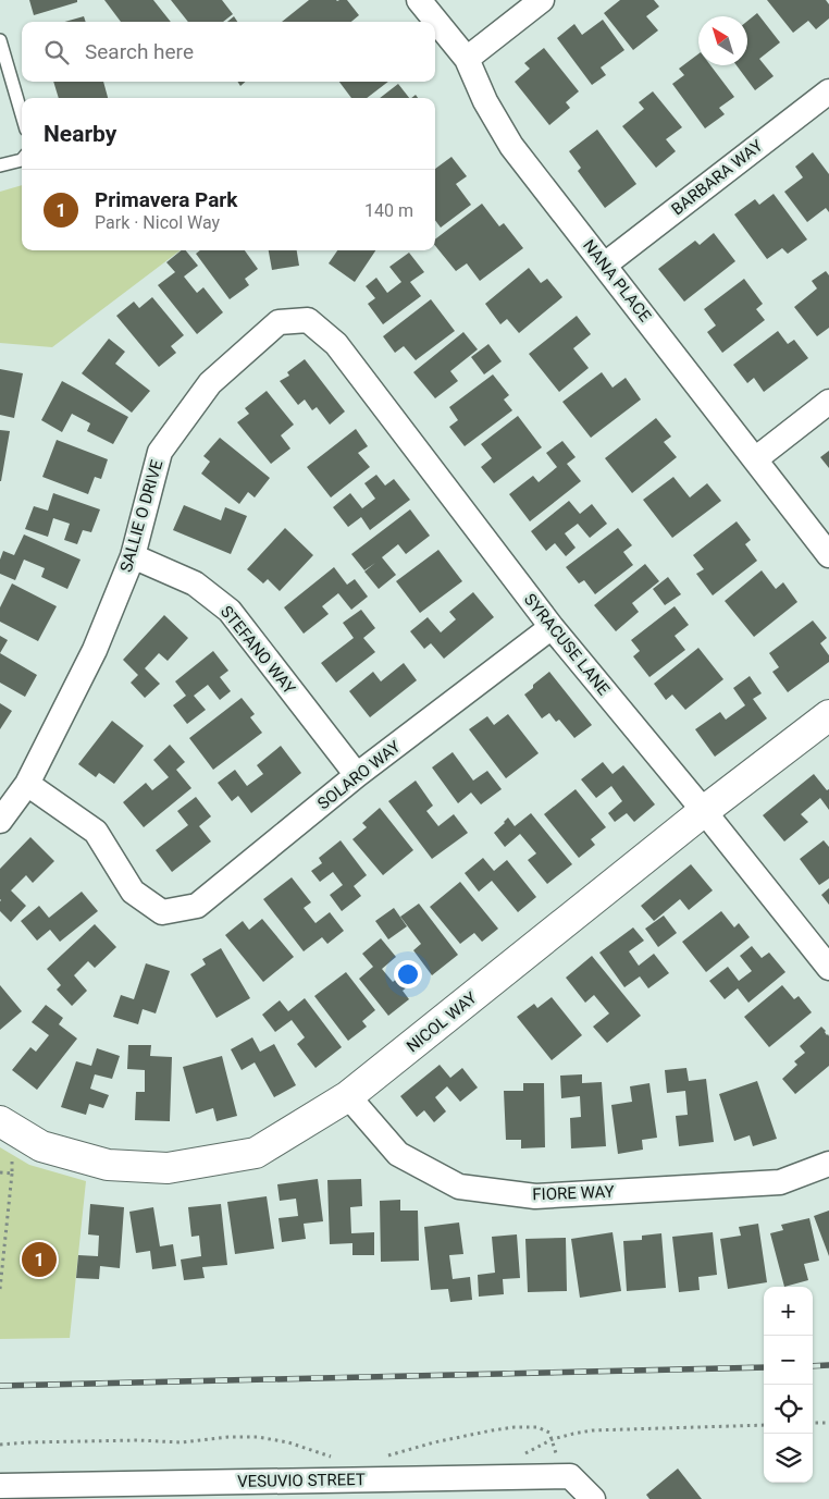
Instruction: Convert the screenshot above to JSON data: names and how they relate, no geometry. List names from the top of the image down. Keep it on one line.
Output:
{"streets":{"street":["BARBARA WAY","NANA PLACE","SALLIE O DRIVE","SYRACUSE LANE","STEFANO WAY","SOLARO WAY","NICOL WAY","FIORE WAY","VESUVIO STREET"]},"crossings":[["BARBARA WAY","NANA PLACE"],["SALLIE O DRIVE","SYRACUSE LANE"],["SALLIE O DRIVE","STEFANO WAY"],["SALLIE O DRIVE","SOLARO WAY"],["SYRACUSE LANE","SOLARO WAY"],["SYRACUSE LANE","NICOL WAY"],["STEFANO WAY","SOLARO WAY"],["NICOL WAY","FIORE WAY"]],"north":"top left","page":{"search":"Search here","heading":"Nearby","list":[{"mark":"1","name":"Primavera Park","note":"Park · Nicol Way","value":"140 m"}],"pins":"1","map_buttons":["+","−"]}}
